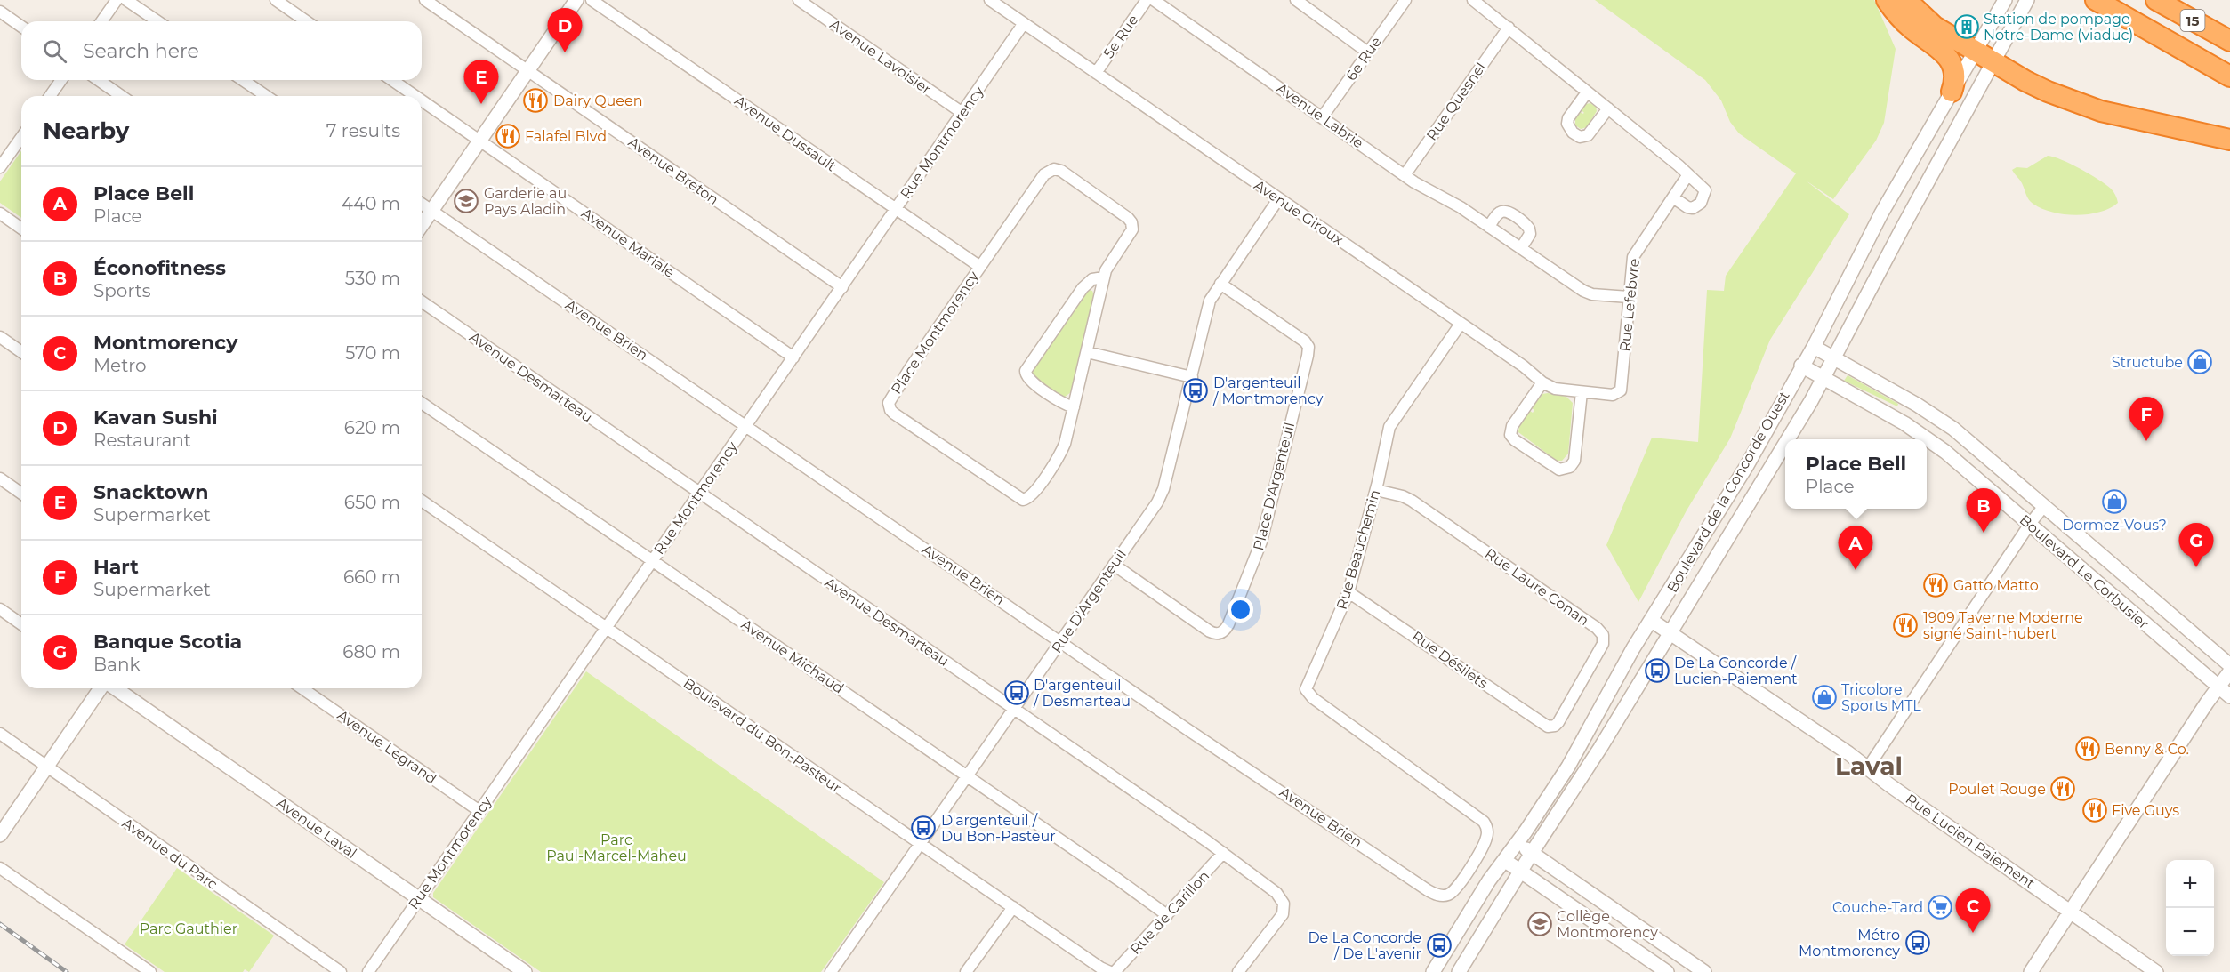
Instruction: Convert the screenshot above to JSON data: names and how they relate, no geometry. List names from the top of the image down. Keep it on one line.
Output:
{"streets":{"highway":["15"],"street":["5e Rue","Avenue Lavoisier","6e Rue","Rue Quesnel","Avenue Labrie","Avenue Dussault","Rue Montmorency","Avenue Breton","Avenue Giroux","Avenue Mariale","Rue Lefebvre","Avenue Brien","Place Montmorency","Avenue Desmarteau","Place D'Argenteuil","Boulevard de la Concorde Ouest","Rue Beauchemin","Boulevard Le Corbusier","Rue Laure Conan","Rue D'Argenteuil","Avenue Michaud","Rue Désilets","Boulevard du Bon-Pasteur","Avenue Legrand","Avenue Laval","Rue Lucien Paiement","Avenue du Parc","Rue de Carillon"]},"crossings":[["5e Rue","Avenue Giroux"],["Avenue Lavoisier","Rue Montmorency"],["6e Rue","Avenue Labrie"],["Rue Quesnel","Avenue Labrie"],["Avenue Labrie","Rue Lefebvre"],["Avenue Dussault","Rue Montmorency"],["Avenue Dussault","Place Montmorency"],["Rue Montmorency","Avenue Breton"],["Rue Montmorency","Avenue Giroux"],["Rue Montmorency","Avenue Mariale"],["Rue Montmorency","Avenue Brien"],["Rue Montmorency","Avenue Desmarteau"],["Rue Montmorency","Avenue Michaud"],["Rue Montmorency","Boulevard du Bon-Pasteur"],["Rue Montmorency","Avenue Legrand"],["Rue Montmorency","Avenue Laval"],["Avenue Giroux","Rue Lefebvre"],["Avenue Giroux","Rue Beauchemin"],["Avenue Giroux","Rue D'Argenteuil"],["Avenue Brien","Rue Beauchemin"],["Avenue Brien","Rue D'Argenteuil"],["Avenue Desmarteau","Rue D'Argenteuil"],["Avenue Desmarteau","Rue de Carillon"],["Place D'Argenteuil","Rue D'Argenteuil"],["Boulevard de la Concorde Ouest","Boulevard Le Corbusier"],["Boulevard de la Concorde Ouest","Rue Lucien Paiement"],["Rue Beauchemin","Rue Laure Conan"],["Rue Beauchemin","Rue Désilets"],["Rue Laure Conan","Rue Désilets"],["Rue D'Argenteuil","Avenue Michaud"],["Rue D'Argenteuil","Boulevard du Bon-Pasteur"],["Avenue Michaud","Rue de Carillon"]],"districts":["Laval"],"parks":["Parc Paul-Marcel-Maheu","Parc Gauthier"],"places":{"building":["Station de pompage Notre-Dame (viaduc)"],"restaurant":["Dairy Queen","Falafel Blvd","Gatto Matto","1909 Taverne Moderne signé Saint-hubert","Benny & Co.","Poulet Rouge","Five Guys"],"school or university":["Garderie au Pays Aladin","Collège Montmorency"],"shop":["Structube","Dormez-Vous?","Tricolore Sports MTL"],"bus stop":["D'argenteuil / Montmorency","De La Concorde / Lucien-Paiement","D'argenteuil / Desmarteau","D'argenteuil / Du Bon-Pasteur","Métro Montmorency","De La Concorde / De L'avenir"],"supermarket":["Couche-Tard"]},"page":{"pins":["D","E","F","B","G","A","C"],"search":"Search here","heading":["Nearby","7 results"],"list":[{"mark":"A","name":"Place Bell","note":"Place","value":"440 m"},{"mark":"B","name":"Éconofitness","note":"Sports","value":"530 m"},{"mark":"C","name":"Montmorency","note":"Metro","value":"570 m"},{"mark":"D","name":"Kavan Sushi","note":"Restaurant","value":"620 m"},{"mark":"E","name":"Snacktown","note":"Supermarket","value":"650 m"},{"mark":"F","name":"Hart","note":"Supermarket","value":"660 m"},{"mark":"G","name":"Banque Scotia","note":"Bank","value":"680 m"}],"popup":["Place Bell","Place"],"map_buttons":["+","−"]}}
